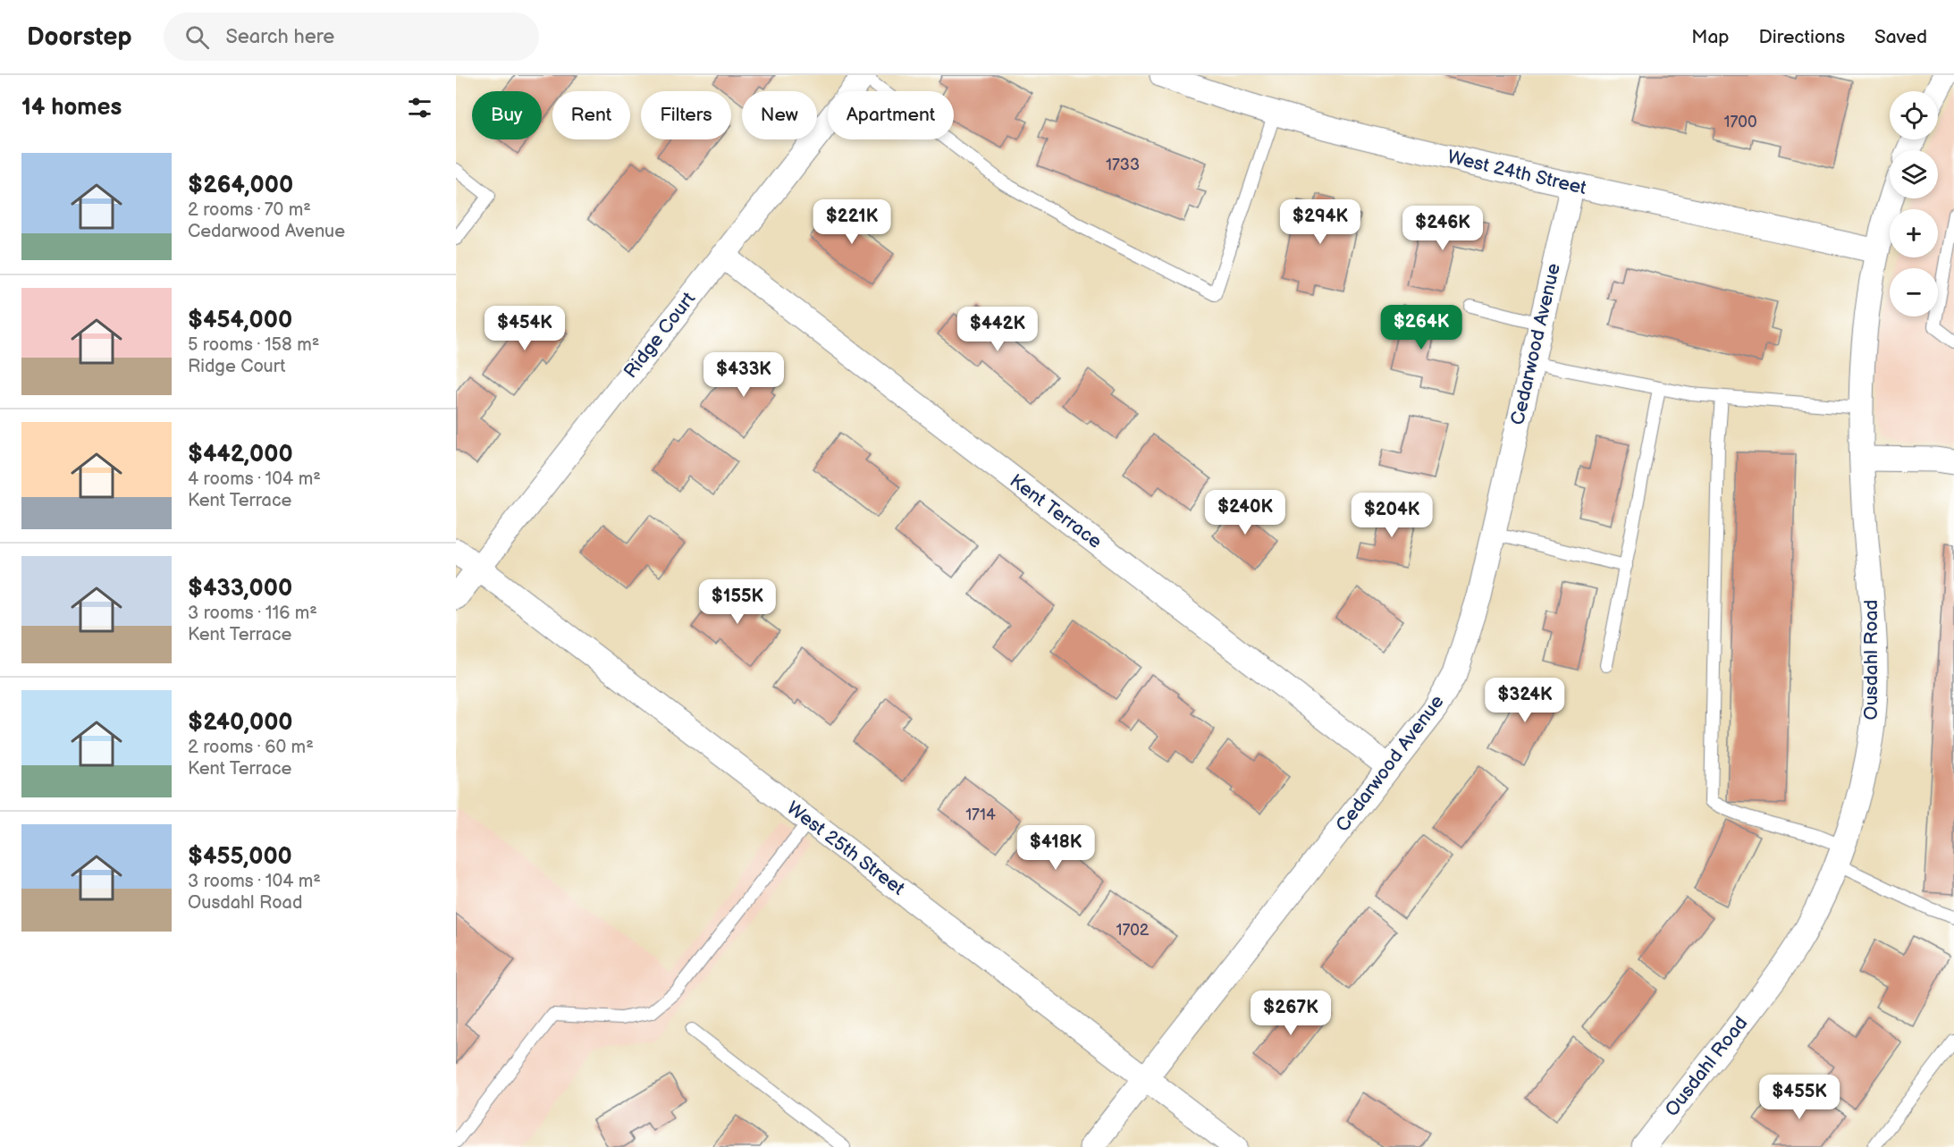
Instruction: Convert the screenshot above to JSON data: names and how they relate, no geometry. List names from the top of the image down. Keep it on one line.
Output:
{"streets":{"street":["West 24th Street","Ridge Court","Cedarwood Avenue","Kent Terrace","Ousdahl Road","West 25th Street"]},"crossings":[["West 24th Street","Cedarwood Avenue"],["West 24th Street","Ousdahl Road"],["Ridge Court","Kent Terrace"],["Ridge Court","West 25th Street"],["Cedarwood Avenue","Kent Terrace"],["Cedarwood Avenue","West 25th Street"]],"house_numbers":["1700","1733","1714","1702"],"page":{"header":"Doorstep","search":"Search here","nav":["Map","Directions","Saved"],"heading":"14 homes","map_buttons":["+","−"],"chip":["Buy","Rent","Filters","New","Apartment"],"list":[{"name":"$264,000","note":"2 rooms · 70 m² · Cedarwood Avenue"},{"name":"$454,000","note":"5 rooms · 158 m² · Ridge Court"},{"name":"$442,000","note":"4 rooms · 104 m² · Kent Terrace"},{"name":"$433,000","note":"3 rooms · 116 m² · Kent Terrace"},{"name":"$240,000","note":"2 rooms · 60 m² · Kent Terrace"},{"name":"$455,000","note":"3 rooms · 104 m² · Ousdahl Road"}],"price":["$221K","$294K","$246K","$264K","$454K","$442K","$433K","$240K","$204K","$155K","$324K","$418K","$267K","$455K"]}}
